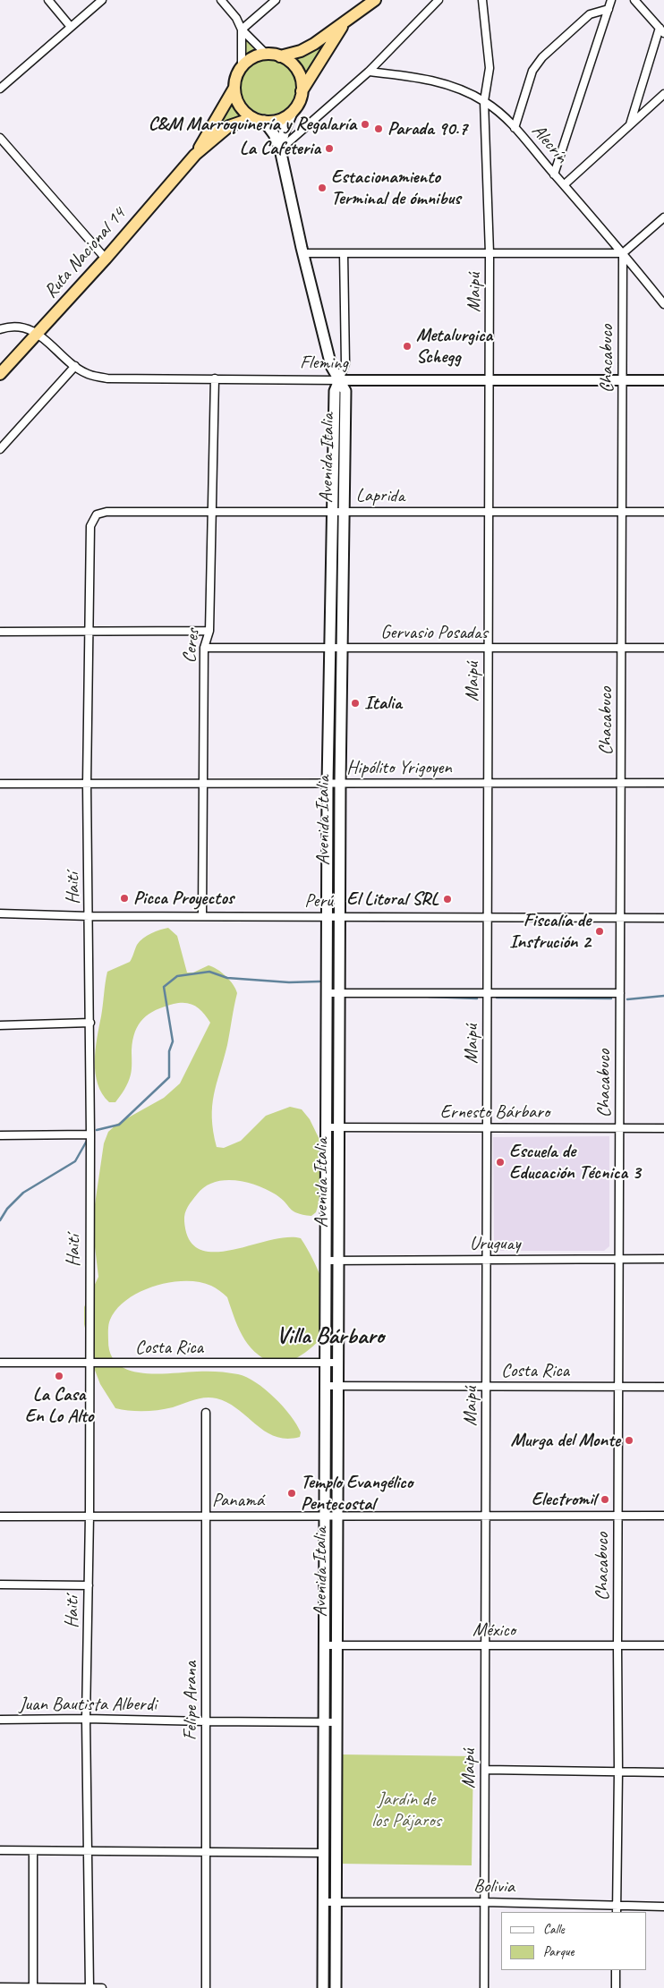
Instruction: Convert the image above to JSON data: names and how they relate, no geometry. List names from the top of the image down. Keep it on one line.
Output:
{"streets":{"highway":["Ruta Nacional 14"],"main road":["Avenida Italia"],"street":["Alecrín","Maipú","Chacabuco","Fleming","Laprida","Gervasio Posadas","Ceres","Hipólito Yrigoyen","Haití","Perú","Ernesto Bárbaro","Uruguay","Costa Rica","Panamá","México","Felipe Arana","Juan Bautista Alberdi","Bolivia"]},"crossings":[["Alecrín","Maipú"],["Alecrín","Chacabuco"],["Ruta Nacional 14","Fleming"],["Ruta Nacional 14","Avenida Italia"],["Maipú","Fleming"],["Maipú","Laprida"],["Maipú","Gervasio Posadas"],["Maipú","Hipólito Yrigoyen"],["Maipú","Perú"],["Maipú","Ernesto Bárbaro"],["Maipú","Uruguay"],["Maipú","Costa Rica"],["Maipú","Panamá"],["Maipú","México"],["Maipú","Bolivia"],["Chacabuco","Fleming"],["Chacabuco","Laprida"],["Chacabuco","Gervasio Posadas"],["Chacabuco","Hipólito Yrigoyen"],["Chacabuco","Perú"],["Chacabuco","Ernesto Bárbaro"],["Chacabuco","Uruguay"],["Chacabuco","Costa Rica"],["Chacabuco","Panamá"],["Chacabuco","México"],["Chacabuco","Bolivia"],["Fleming","Avenida Italia"],["Fleming","Ceres"],["Avenida Italia","Laprida"],["Avenida Italia","Gervasio Posadas"],["Avenida Italia","Hipólito Yrigoyen"],["Avenida Italia","Perú"],["Avenida Italia","Ernesto Bárbaro"],["Avenida Italia","Uruguay"],["Avenida Italia","Costa Rica"],["Avenida Italia","Panamá"],["Avenida Italia","México"],["Avenida Italia","Juan Bautista Alberdi"],["Avenida Italia","Bolivia"],["Laprida","Ceres"],["Laprida","Haití"],["Gervasio Posadas","Ceres"],["Ceres","Hipólito Yrigoyen"],["Ceres","Perú"],["Hipólito Yrigoyen","Haití"],["Haití","Perú"],["Haití","Costa Rica"],["Haití","Panamá"],["Haití","Juan Bautista Alberdi"],["Panamá","Felipe Arana"],["Felipe Arana","Juan Bautista Alberdi"]],"districts":["Villa Bárbaro"],"parks":["Jardín de los Pájaros"],"places":["C&M Marroquinería y Regalaría","Parada 90.7","La Cafeteria","Estacionamiento Terminal de ómnibus","Metalurgica Schegg","Italia","Picca Proyectos","El Litoral SRL","Fiscalía de Instrución 2","Escuela de Educación Técnica 3","La Casa En Lo Alto","Murga del Monte","Templo Evangélico Pentecostal","Electromil"],"legend":["Calle","Parque"]}
